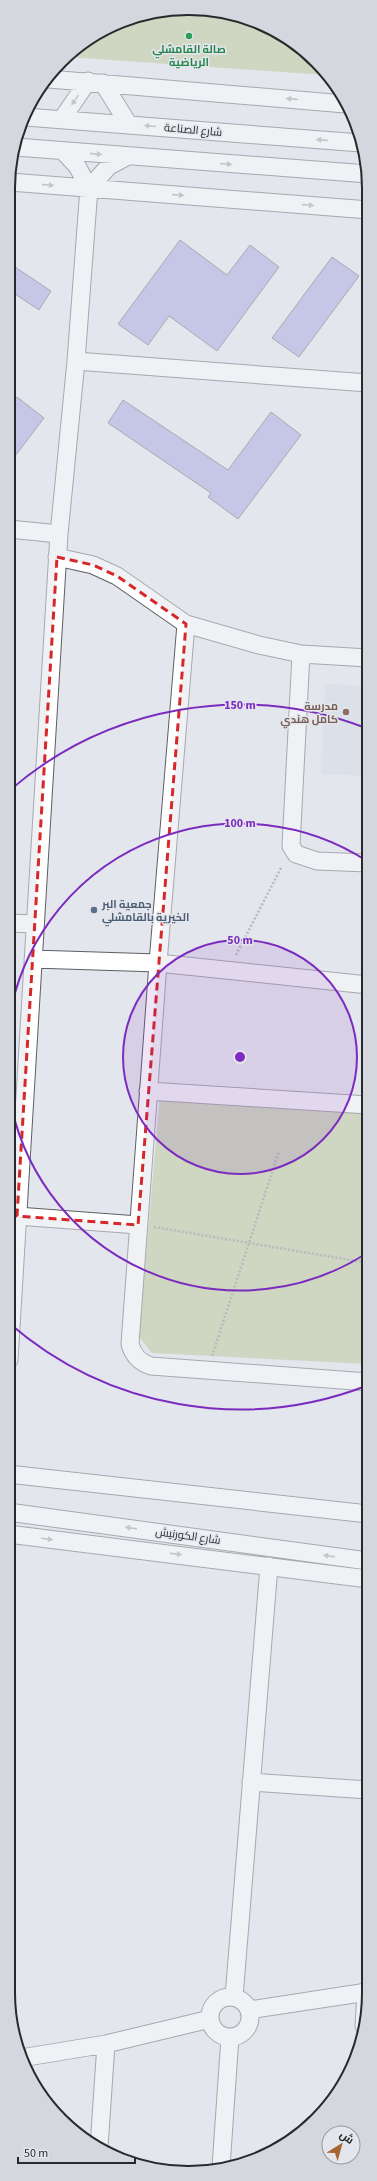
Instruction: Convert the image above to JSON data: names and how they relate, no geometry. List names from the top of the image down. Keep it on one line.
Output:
{"streets":{"street":["شارع الصناعة","شارع الكورنيش"]},"places":["صالة القامشلي الرياضية","مدرسة كامل هندي","جمعية البر الخيرية بالقامشلي"],"scale_bar":"50 m","north":"top right","rings":["150 m","100 m","50 m"]}
